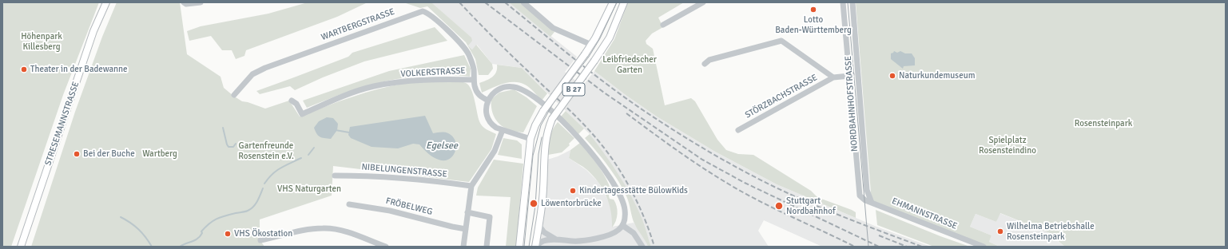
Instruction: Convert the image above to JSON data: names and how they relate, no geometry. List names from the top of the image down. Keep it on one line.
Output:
{"streets":{"main road":["B 27","STRESEMANNSTRASSE"],"street":["WARTBERGSTRASSE","VOLKERSTRASSE","STÖRZBACHSTRASSE","NORDBAHNHOFSTRASSE","NIBELUNGENSTRASSE","FRÖBELWEG","EHMANNSTRASSE"]},"crossings":[["WARTBERGSTRASSE","VOLKERSTRASSE"],["NORDBAHNHOFSTRASSE","EHMANNSTRASSE"]],"water":["Egelsee"],"parks":["Höhenpark Killesberg","Leibfriedscher Garten","Rosensteinpark","Spielplatz Rosensteindino","Gartenfreunde Rosenstein e.V.","Wartberg","VHS Naturgarten"],"places":["Lotto Baden-Württemberg","Theater in der Badewanne","Naturkundemuseum","Bei der Buche","Kindertagesstätte BülowKids","Löwentorbrücke","Stuttgart Nordbahnhof","Wilhelma Betriebshalle Rosensteinpark","VHS Ökostation"]}
